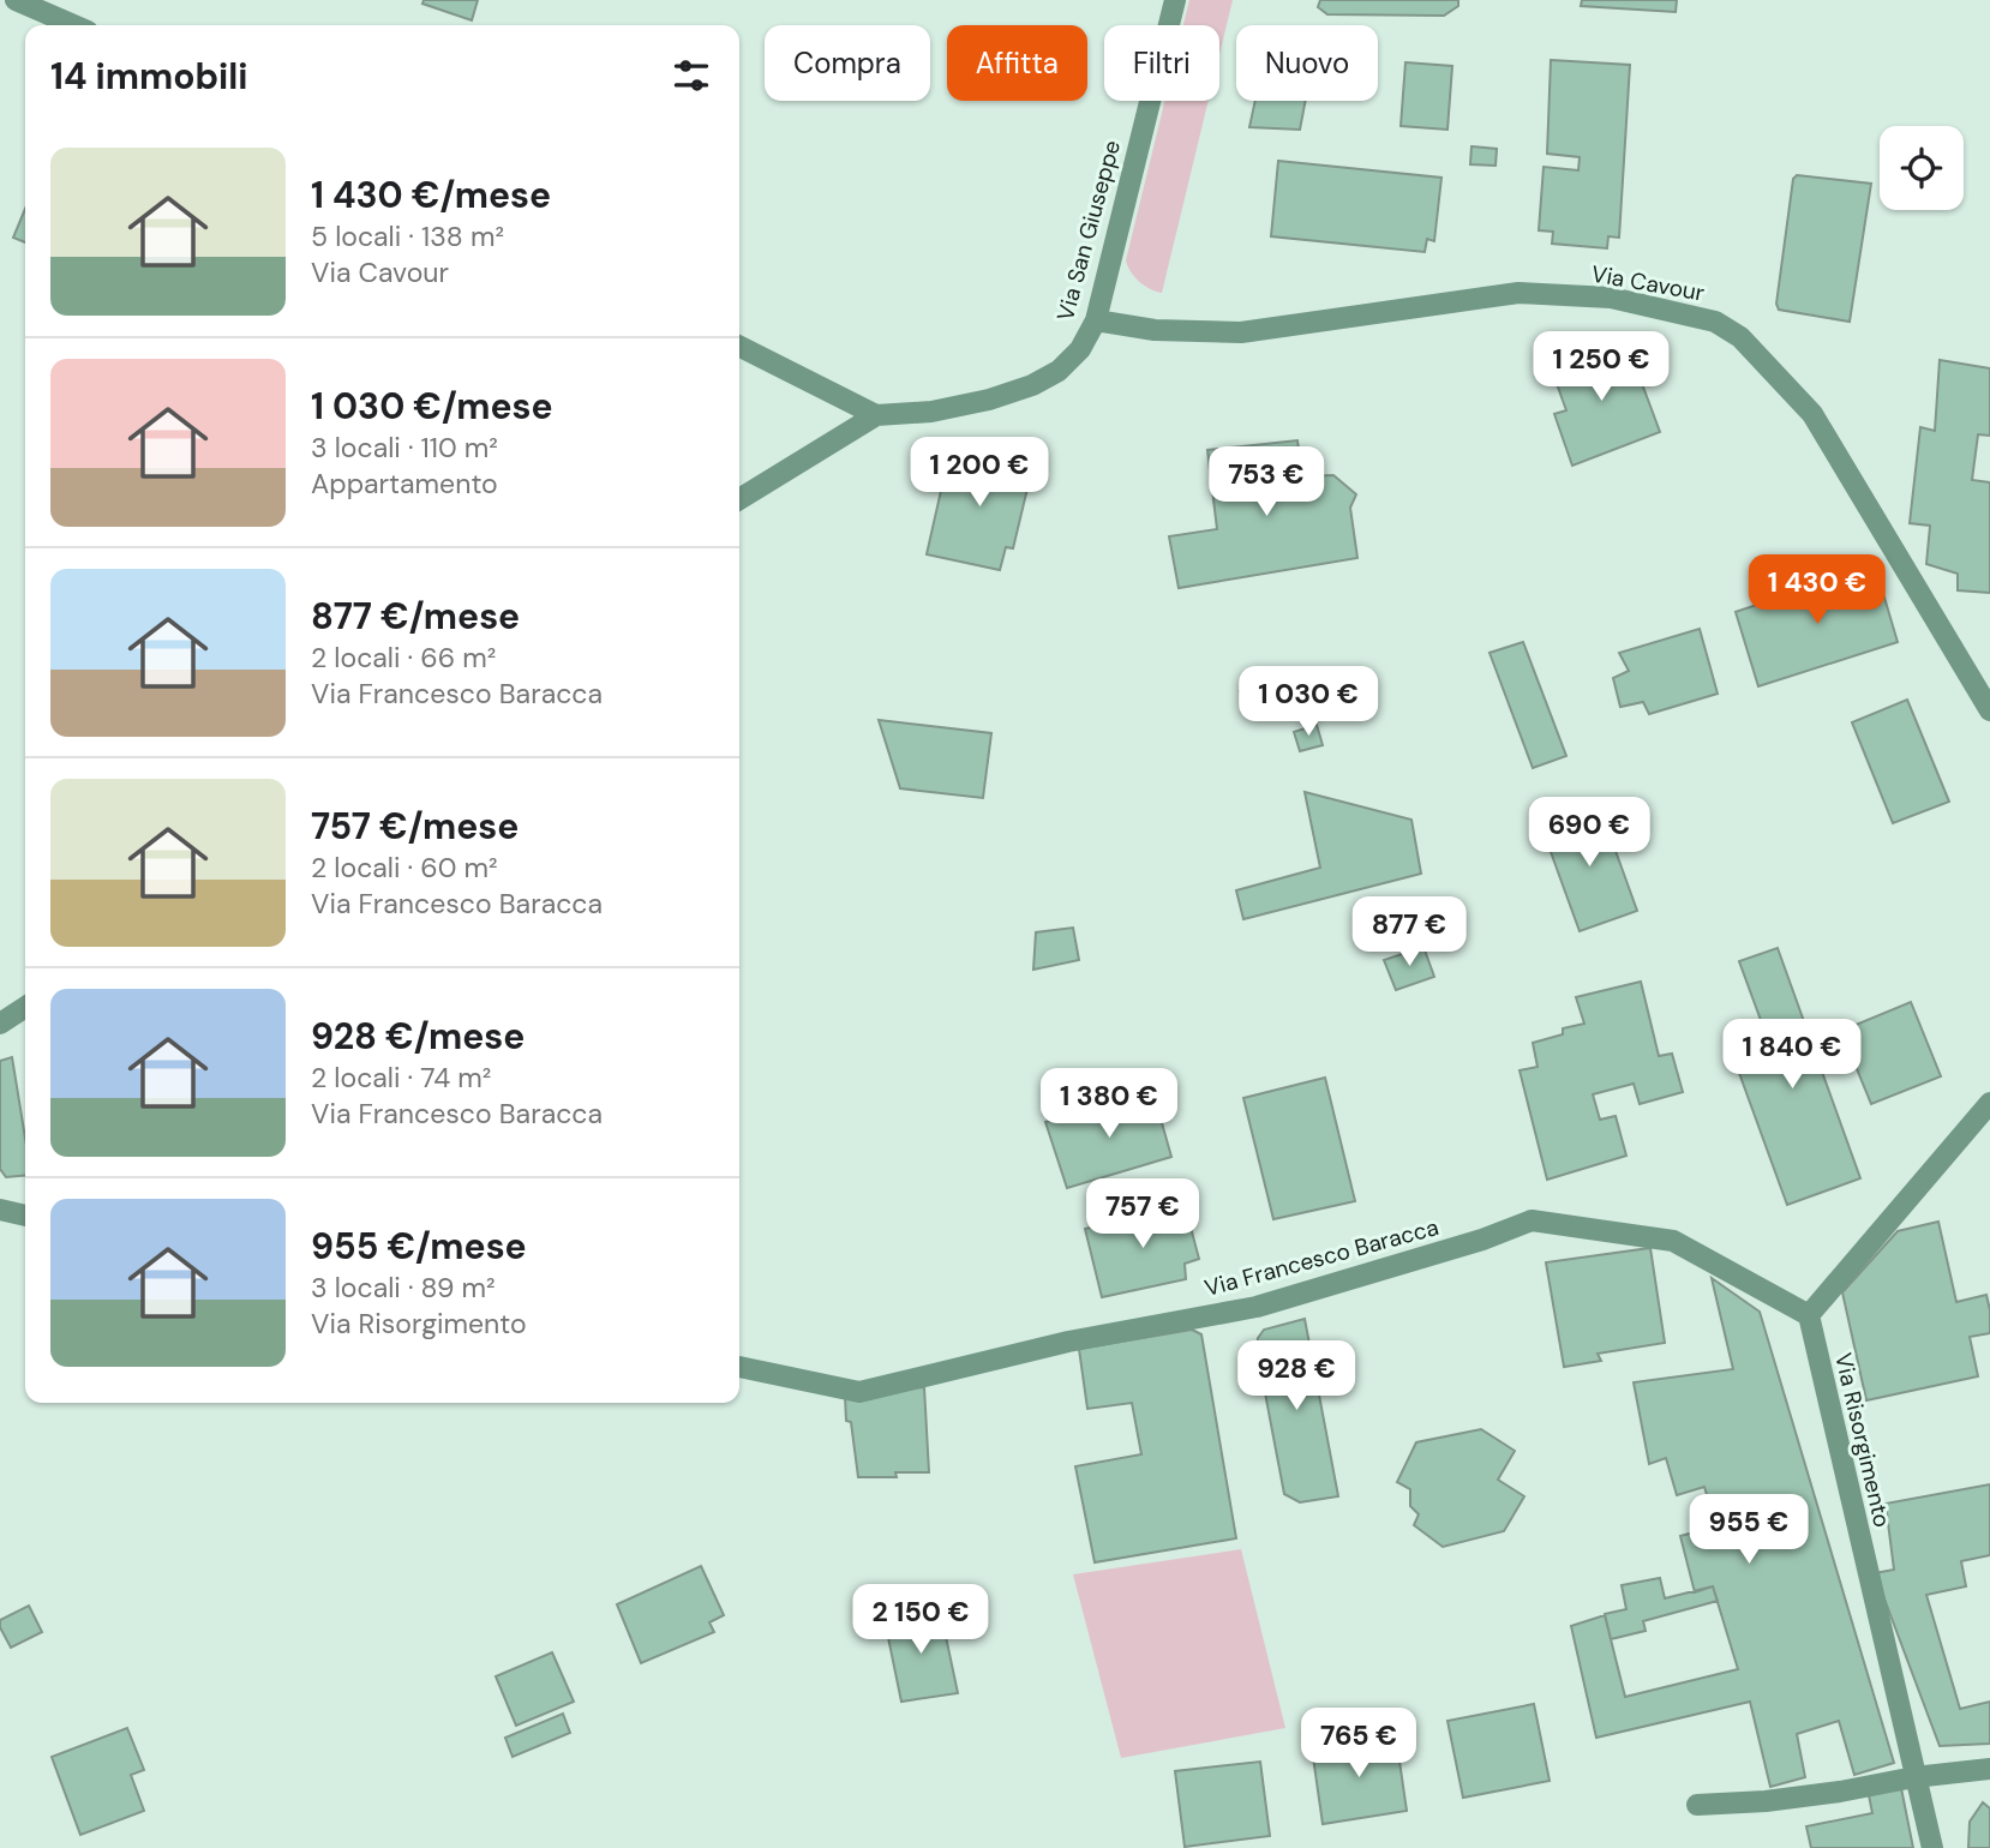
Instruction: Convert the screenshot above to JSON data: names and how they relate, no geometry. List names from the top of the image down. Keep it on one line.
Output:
{"streets":{"street":["Via San Giuseppe","Via Cavour","Via Francesco Baracca","Via Risorgimento"]},"crossings":[["Via San Giuseppe","Via Cavour"],["Via Francesco Baracca","Via Risorgimento"]],"page":{"chip":["Compra","Affitta","Filtri","Nuovo"],"heading":"14 immobili","list":[{"name":"1 430 €/mese","note":"5 locali · 138 m² · Via Cavour"},{"name":"1 030 €/mese","note":"3 locali · 110 m² · Appartamento"},{"name":"877 €/mese","note":"2 locali · 66 m² · Via Francesco Baracca"},{"name":"757 €/mese","note":"2 locali · 60 m² · Via Francesco Baracca"},{"name":"928 €/mese","note":"2 locali · 74 m² · Via Francesco Baracca"},{"name":"955 €/mese","note":"3 locali · 89 m² · Via Risorgimento"}],"price":["1 250 €","1 200 €","753 €","1 430 €","1 030 €","690 €","877 €","1 840 €","1 380 €","757 €","928 €","955 €","2 150 €","765 €"]}}
